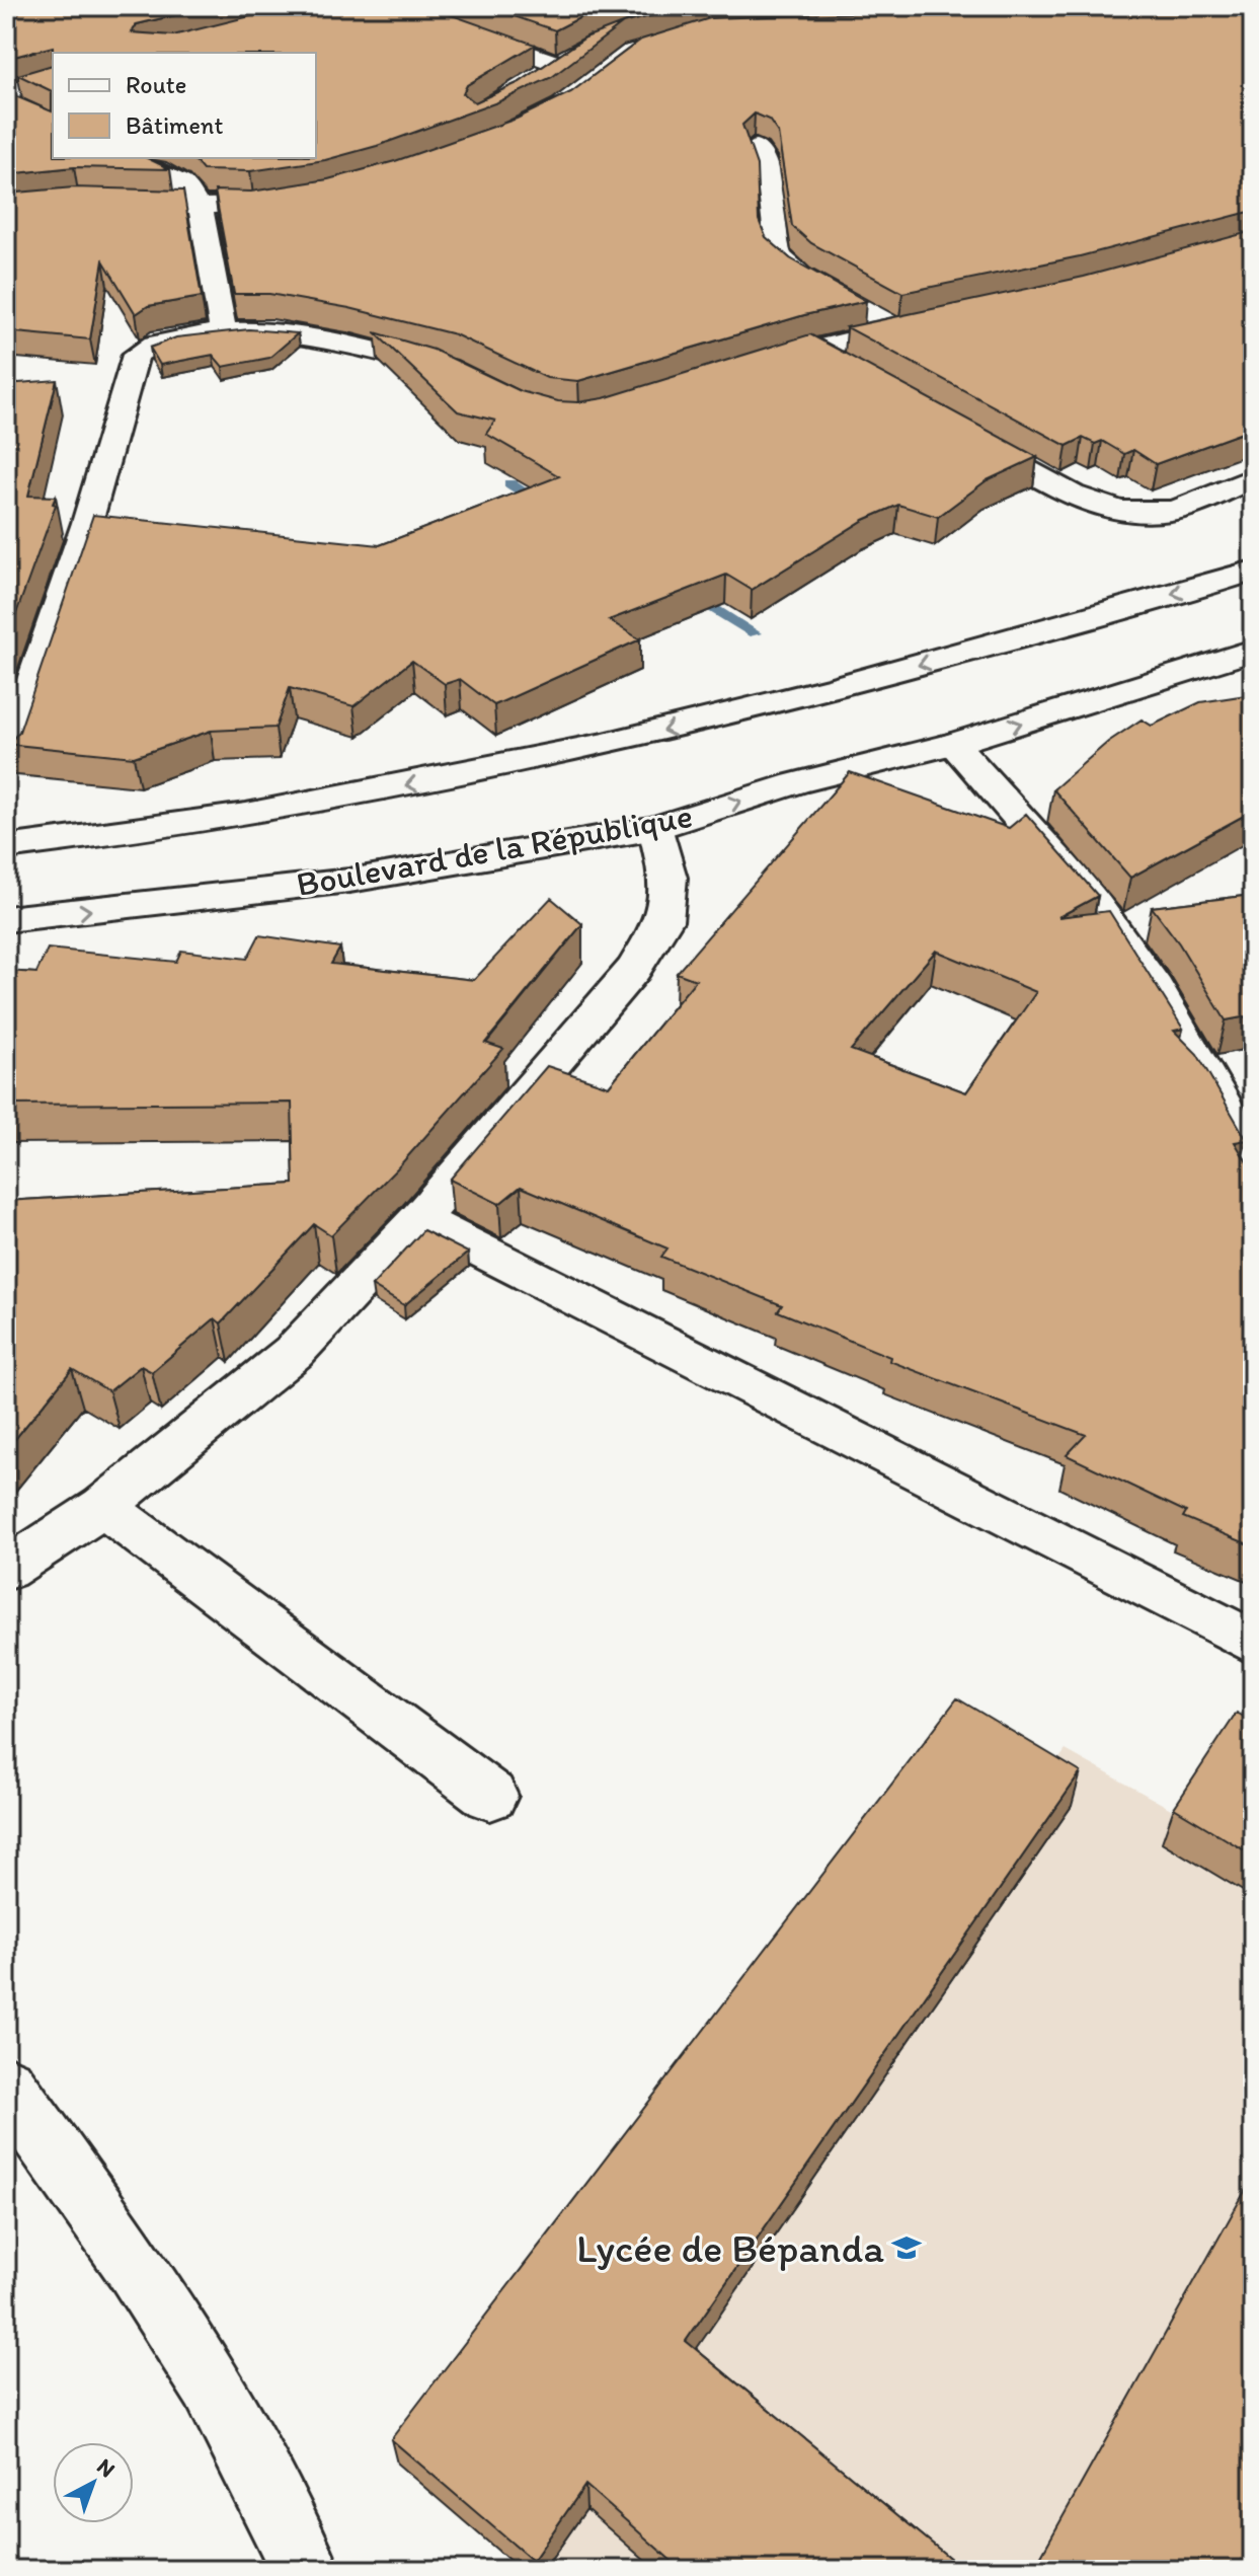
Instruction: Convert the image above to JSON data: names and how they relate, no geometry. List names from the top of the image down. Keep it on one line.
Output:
{"streets":{"street":["Boulevard de la République"]},"places":{"school or university":["Lycée de Bépanda"]},"legend":["Route","Bâtiment"],"north":"top right"}
